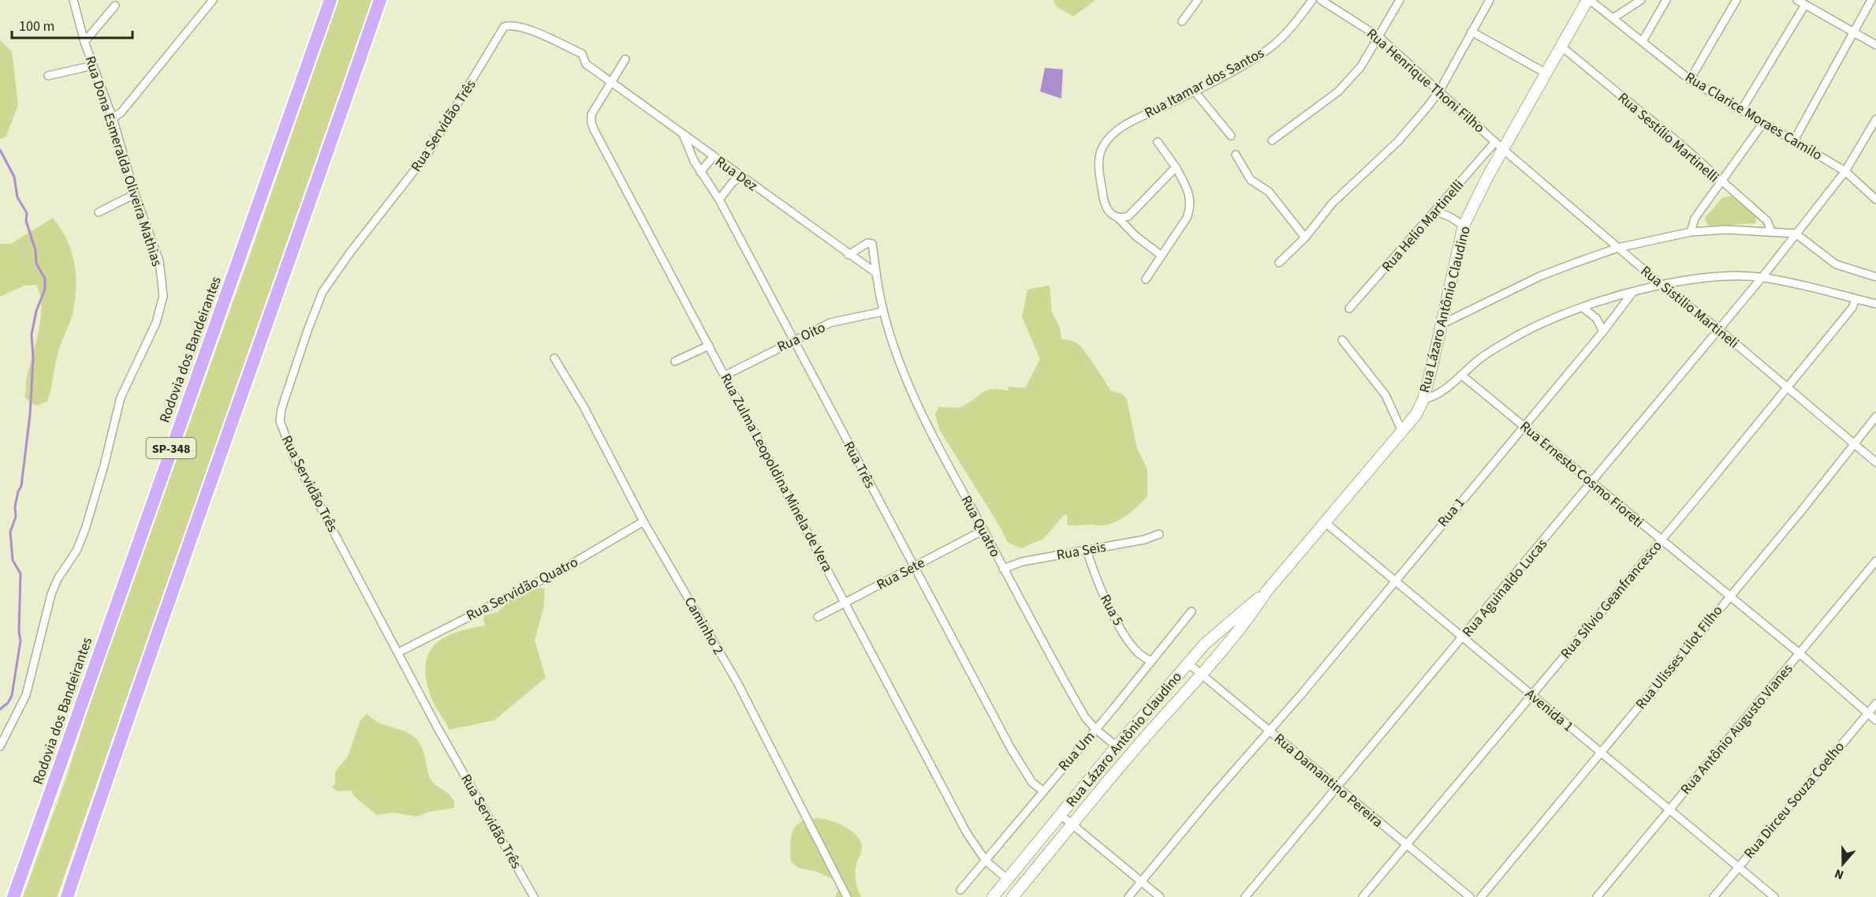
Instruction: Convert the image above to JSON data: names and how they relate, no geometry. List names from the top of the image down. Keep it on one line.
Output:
{"streets":{"highway":["Rodovia dos Bandeirantes","SP-348"],"main road":["Rua Lázaro Antônio Claudino"],"street":["Rua Henrique Thoni Filho","Rua Itamar dos Santos","Rua Clarice Moraes Camilo","Rua Servidão Três","Rua Sestílio Martinelli","Rua Dona Esmeralda Oliveira Mathias","Rua Dez","Rua Helio Martinelli","Rua Sistilio Martineli","Rua Oito","Rua Três","Rua Zulma Leopoldina Minela de Vera","Rua Ernesto Cosmo Fioreti","Rua 1","Rua Quatro","Rua Seis","Rua Sete","Rua Aguinaldo Lucas","Rua Servidão Quatro","Rua Sílvio Geanfrancesco","Rua 5","Caminho 2","Rua Ulisses Lilot Filho","Avenida 1","Rua Antônio Augusto Vianes","Rua Um","Rua Damantino Pereira","Rua Dirceu Souza Coelho"]},"crossings":[["Rua Henrique Thoni Filho","Rua Helio Martinelli"],["Rua Henrique Thoni Filho","Rua Sistilio Martineli"],["Rua Henrique Thoni Filho","Rua Lázaro Antônio Claudino"],["Rua Clarice Moraes Camilo","Rua Lázaro Antônio Claudino"],["Rua Servidão Três","Rua Dez"],["Rua Servidão Três","Rua Servidão Quatro"],["Rua Sestílio Martinelli","Rua Lázaro Antônio Claudino"],["Rua Dez","Rua Três"],["Rua Dez","Rua Zulma Leopoldina Minela de Vera"],["Rua Dez","Rua Quatro"],["Rua Sistilio Martineli","Rua Lázaro Antônio Claudino"],["Rua Sistilio Martineli","Rua Aguinaldo Lucas"],["Rua Sistilio Martineli","Rua Sílvio Geanfrancesco"],["Rua Sistilio Martineli","Rua Ulisses Lilot Filho"],["Rua Lázaro Antônio Claudino","Rua Zulma Leopoldina Minela de Vera"],["Rua Lázaro Antônio Claudino","Rua Quatro"],["Rua Lázaro Antônio Claudino","Avenida 1"],["Rua Lázaro Antônio Claudino","Rua Damantino Pereira"],["Rua Oito","Rua Três"],["Rua Oito","Rua Zulma Leopoldina Minela de Vera"],["Rua Oito","Rua Quatro"],["Rua Três","Rua Sete"],["Rua Três","Rua Um"],["Rua Zulma Leopoldina Minela de Vera","Rua Sete"],["Rua Zulma Leopoldina Minela de Vera","Rua Um"],["Rua Ernesto Cosmo Fioreti","Rua 1"],["Rua Ernesto Cosmo Fioreti","Rua Aguinaldo Lucas"],["Rua Ernesto Cosmo Fioreti","Rua Sílvio Geanfrancesco"],["Rua Ernesto Cosmo Fioreti","Rua Ulisses Lilot Filho"],["Rua Ernesto Cosmo Fioreti","Rua Antônio Augusto Vianes"],["Rua Ernesto Cosmo Fioreti","Rua Dirceu Souza Coelho"],["Rua 1","Avenida 1"],["Rua 1","Rua Damantino Pereira"],["Rua Quatro","Rua Seis"],["Rua Quatro","Rua Sete"],["Rua Quatro","Rua Um"],["Rua Seis","Rua 5"],["Rua Aguinaldo Lucas","Avenida 1"],["Rua Aguinaldo Lucas","Rua Damantino Pereira"],["Rua Servidão Quatro","Caminho 2"],["Rua Sílvio Geanfrancesco","Avenida 1"],["Rua Sílvio Geanfrancesco","Rua Damantino Pereira"],["Rua 5","Rua Um"],["Rua Ulisses Lilot Filho","Avenida 1"],["Avenida 1","Rua Antônio Augusto Vianes"],["Avenida 1","Rua Dirceu Souza Coelho"]],"scale_bar":"100 m","north":"bottom"}
